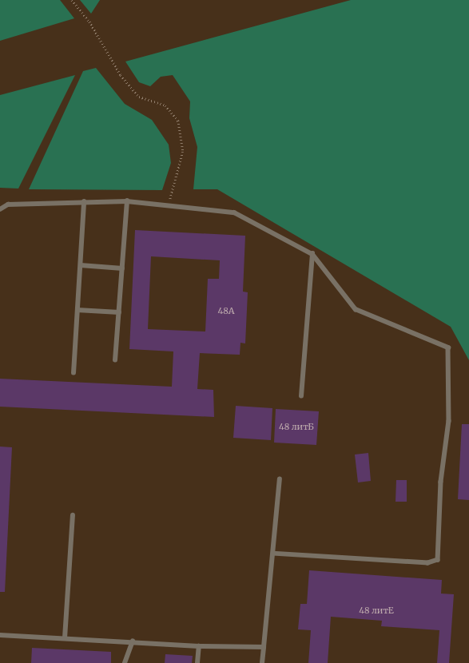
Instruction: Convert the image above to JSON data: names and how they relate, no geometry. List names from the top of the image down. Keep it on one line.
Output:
{"house_numbers":["48А","48 литБ","48 литЕ"]}
